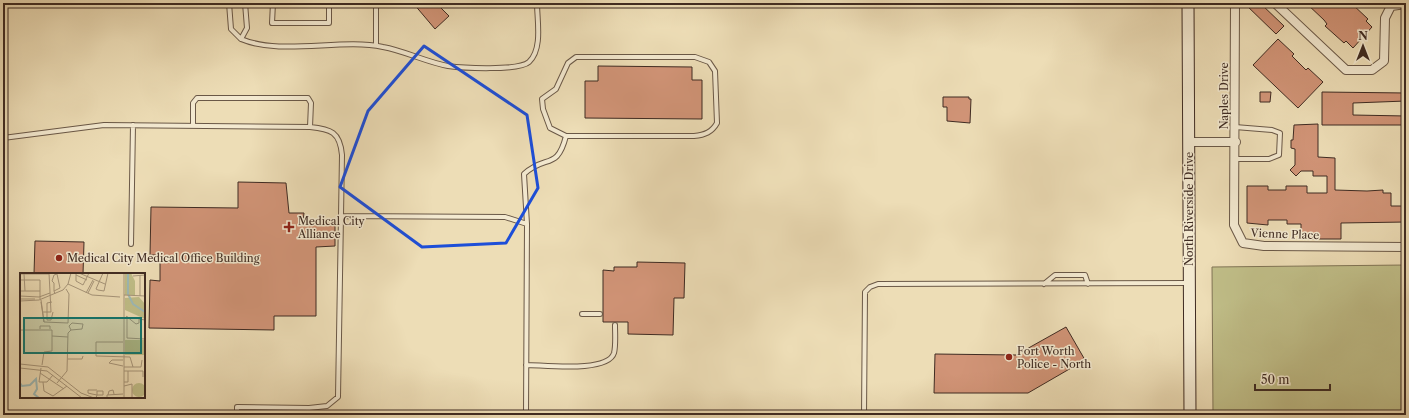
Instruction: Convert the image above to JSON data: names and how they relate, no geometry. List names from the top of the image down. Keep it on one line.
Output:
{"streets":{"main road":["North Riverside Drive"],"street":["Naples Drive","Vienne Place"]},"crossings":[["Naples Drive","North Riverside Drive"],["Naples Drive","Vienne Place"]],"places":{"health":["Medical City Alliance"],"other":["Medical City Medical Office Building","Fort Worth Police - North"]},"scale_bar":"50 m","north":"top"}
